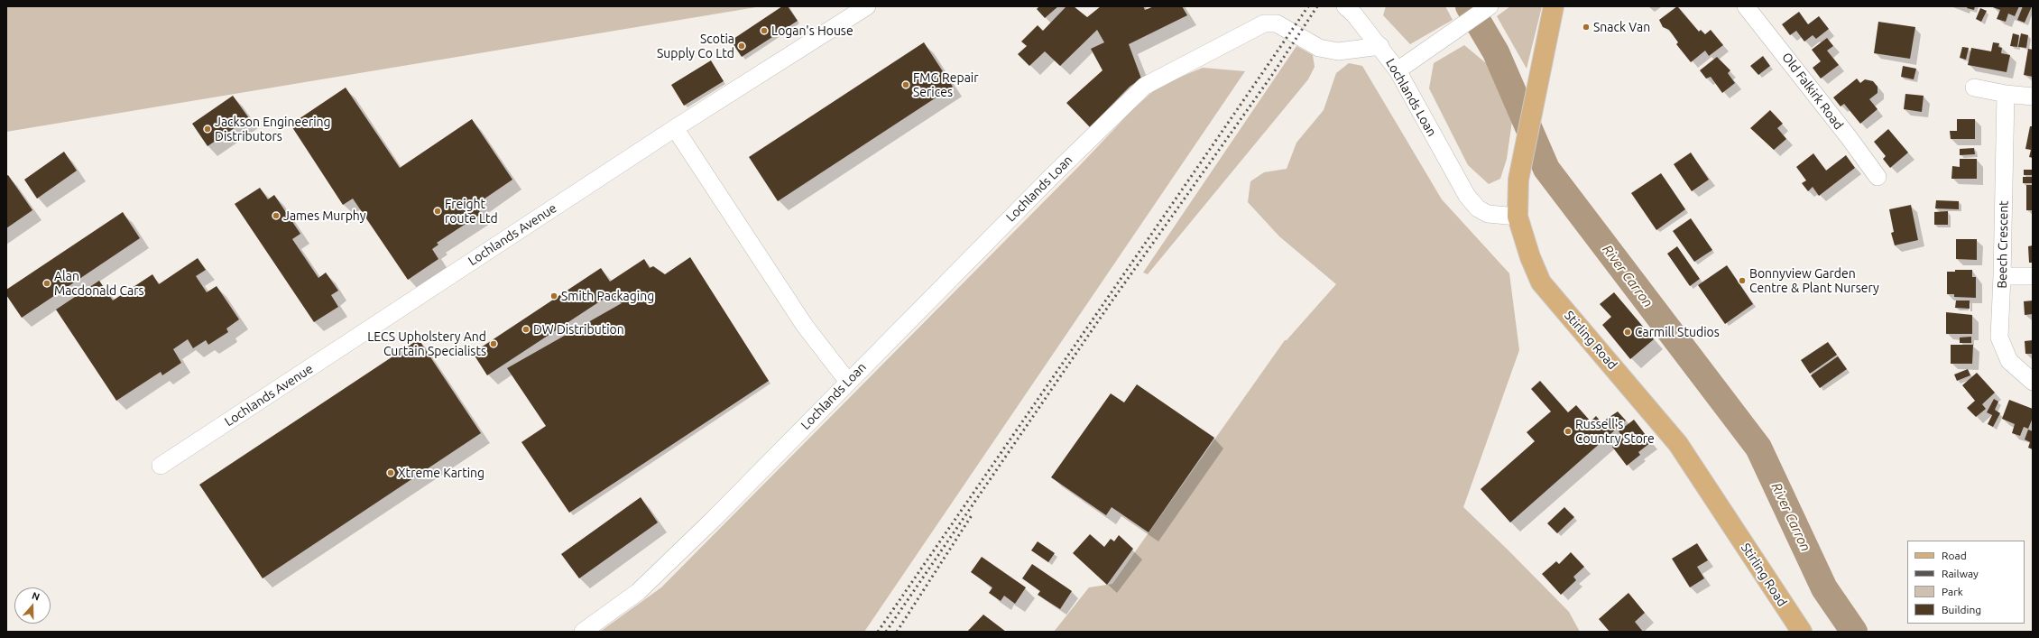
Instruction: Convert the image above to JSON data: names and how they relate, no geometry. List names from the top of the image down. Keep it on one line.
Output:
{"streets":{"main road":["Stirling Road"],"street":["Old Falkirk Road","Lochlands Loan","Lochlands Avenue","Beech Crescent"]},"crossings":[["Lochlands Loan","Stirling Road"]],"water":["River Carron"],"places":["Snack Van","Logan's House","Scotia Supply Co Ltd","FMG Repair Serices","Jackson Engineering Distributors","Freight route Ltd","James Murphy","Bonnyview Garden Centre & Plant Nursery","Alan Macdonald Cars","Smith Packaging","DW Distribution","Carmill Studios","LECS Upholstery And Curtain Specialists","Russell's Country Store","Xtreme Karting"],"legend":["Road","Railway","Park","Building"],"north":"top"}
